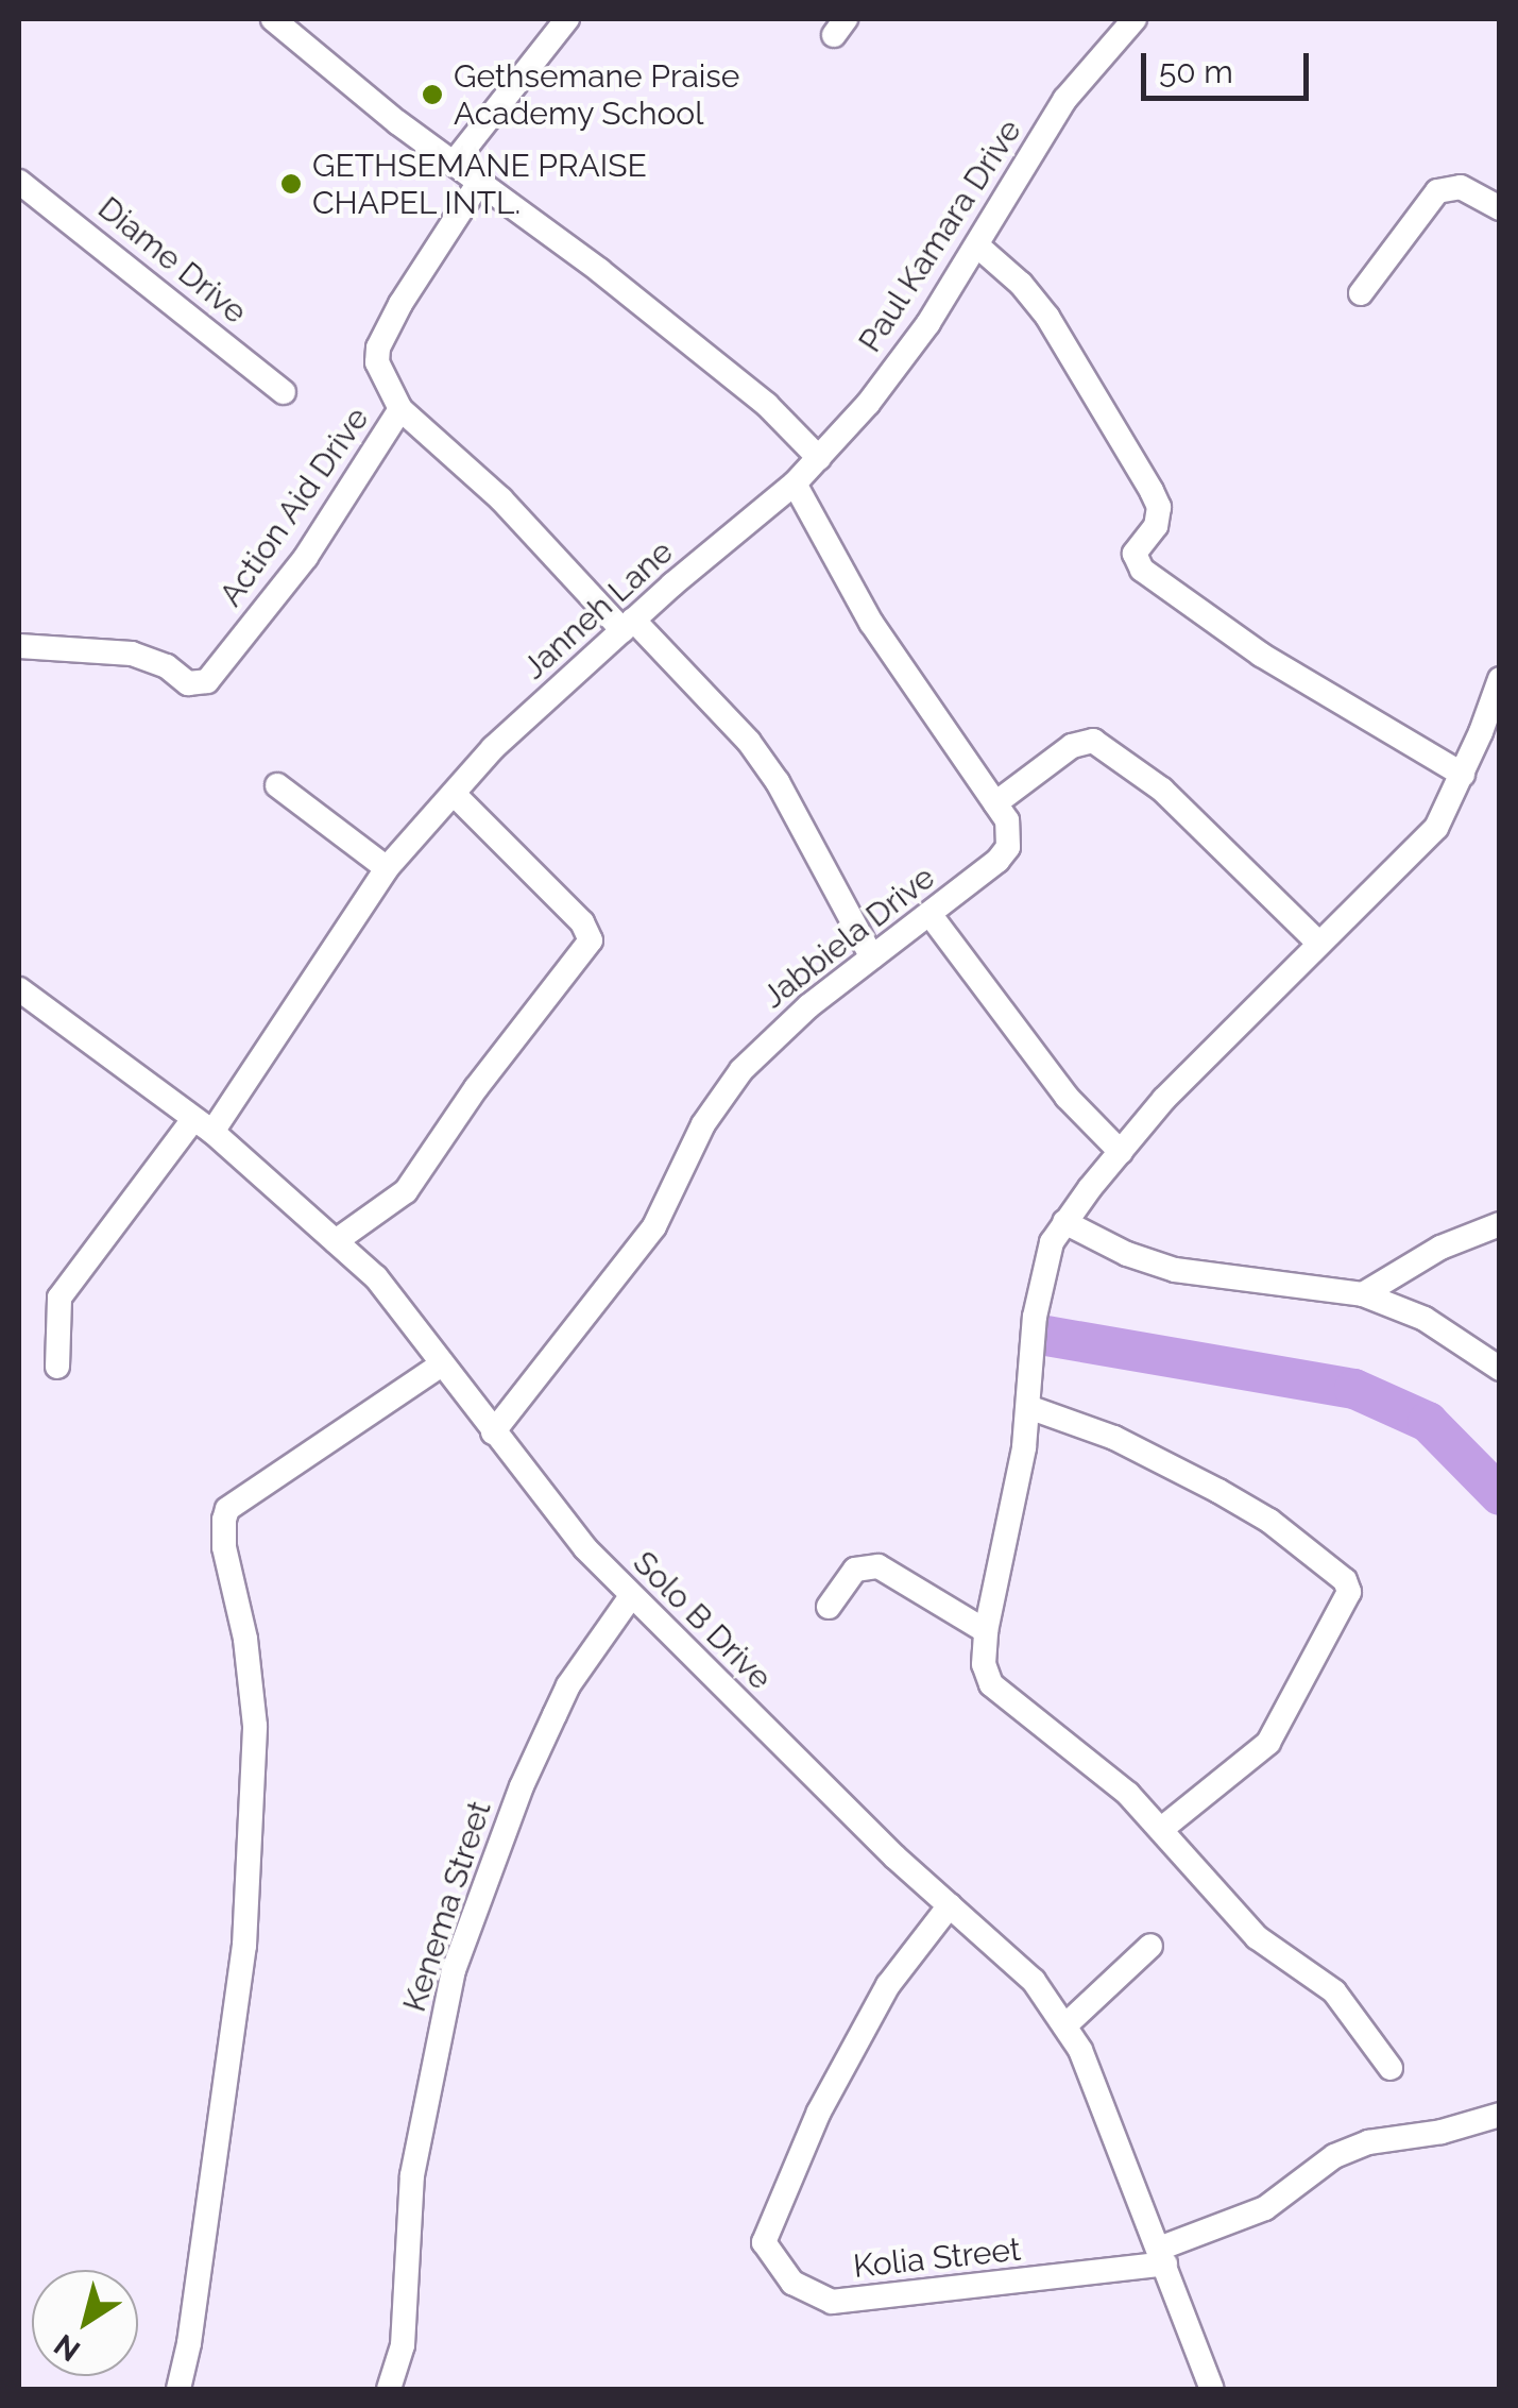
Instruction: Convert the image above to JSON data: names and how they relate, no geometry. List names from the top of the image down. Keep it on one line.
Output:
{"streets":{"street":["Paul Kamara Drive","Diame Drive","Action Aid Drive","Janneh Lane","Jabbiela Drive","Solo B Drive","Kenema Street","Kolia Street"]},"crossings":[["Paul Kamara Drive","Janneh Lane"],["Paul Kamara Drive","Jabbiela Drive"],["Action Aid Drive","Janneh Lane"],["Action Aid Drive","Jabbiela Drive"],["Janneh Lane","Jabbiela Drive"],["Janneh Lane","Solo B Drive"],["Jabbiela Drive","Solo B Drive"],["Solo B Drive","Kenema Street"],["Solo B Drive","Kolia Street"]],"places":["Gethsemane Praise Academy School","GETHSEMANE PRAISE CHAPEL INTL."],"scale_bar":"50 m","north":"bottom left"}
